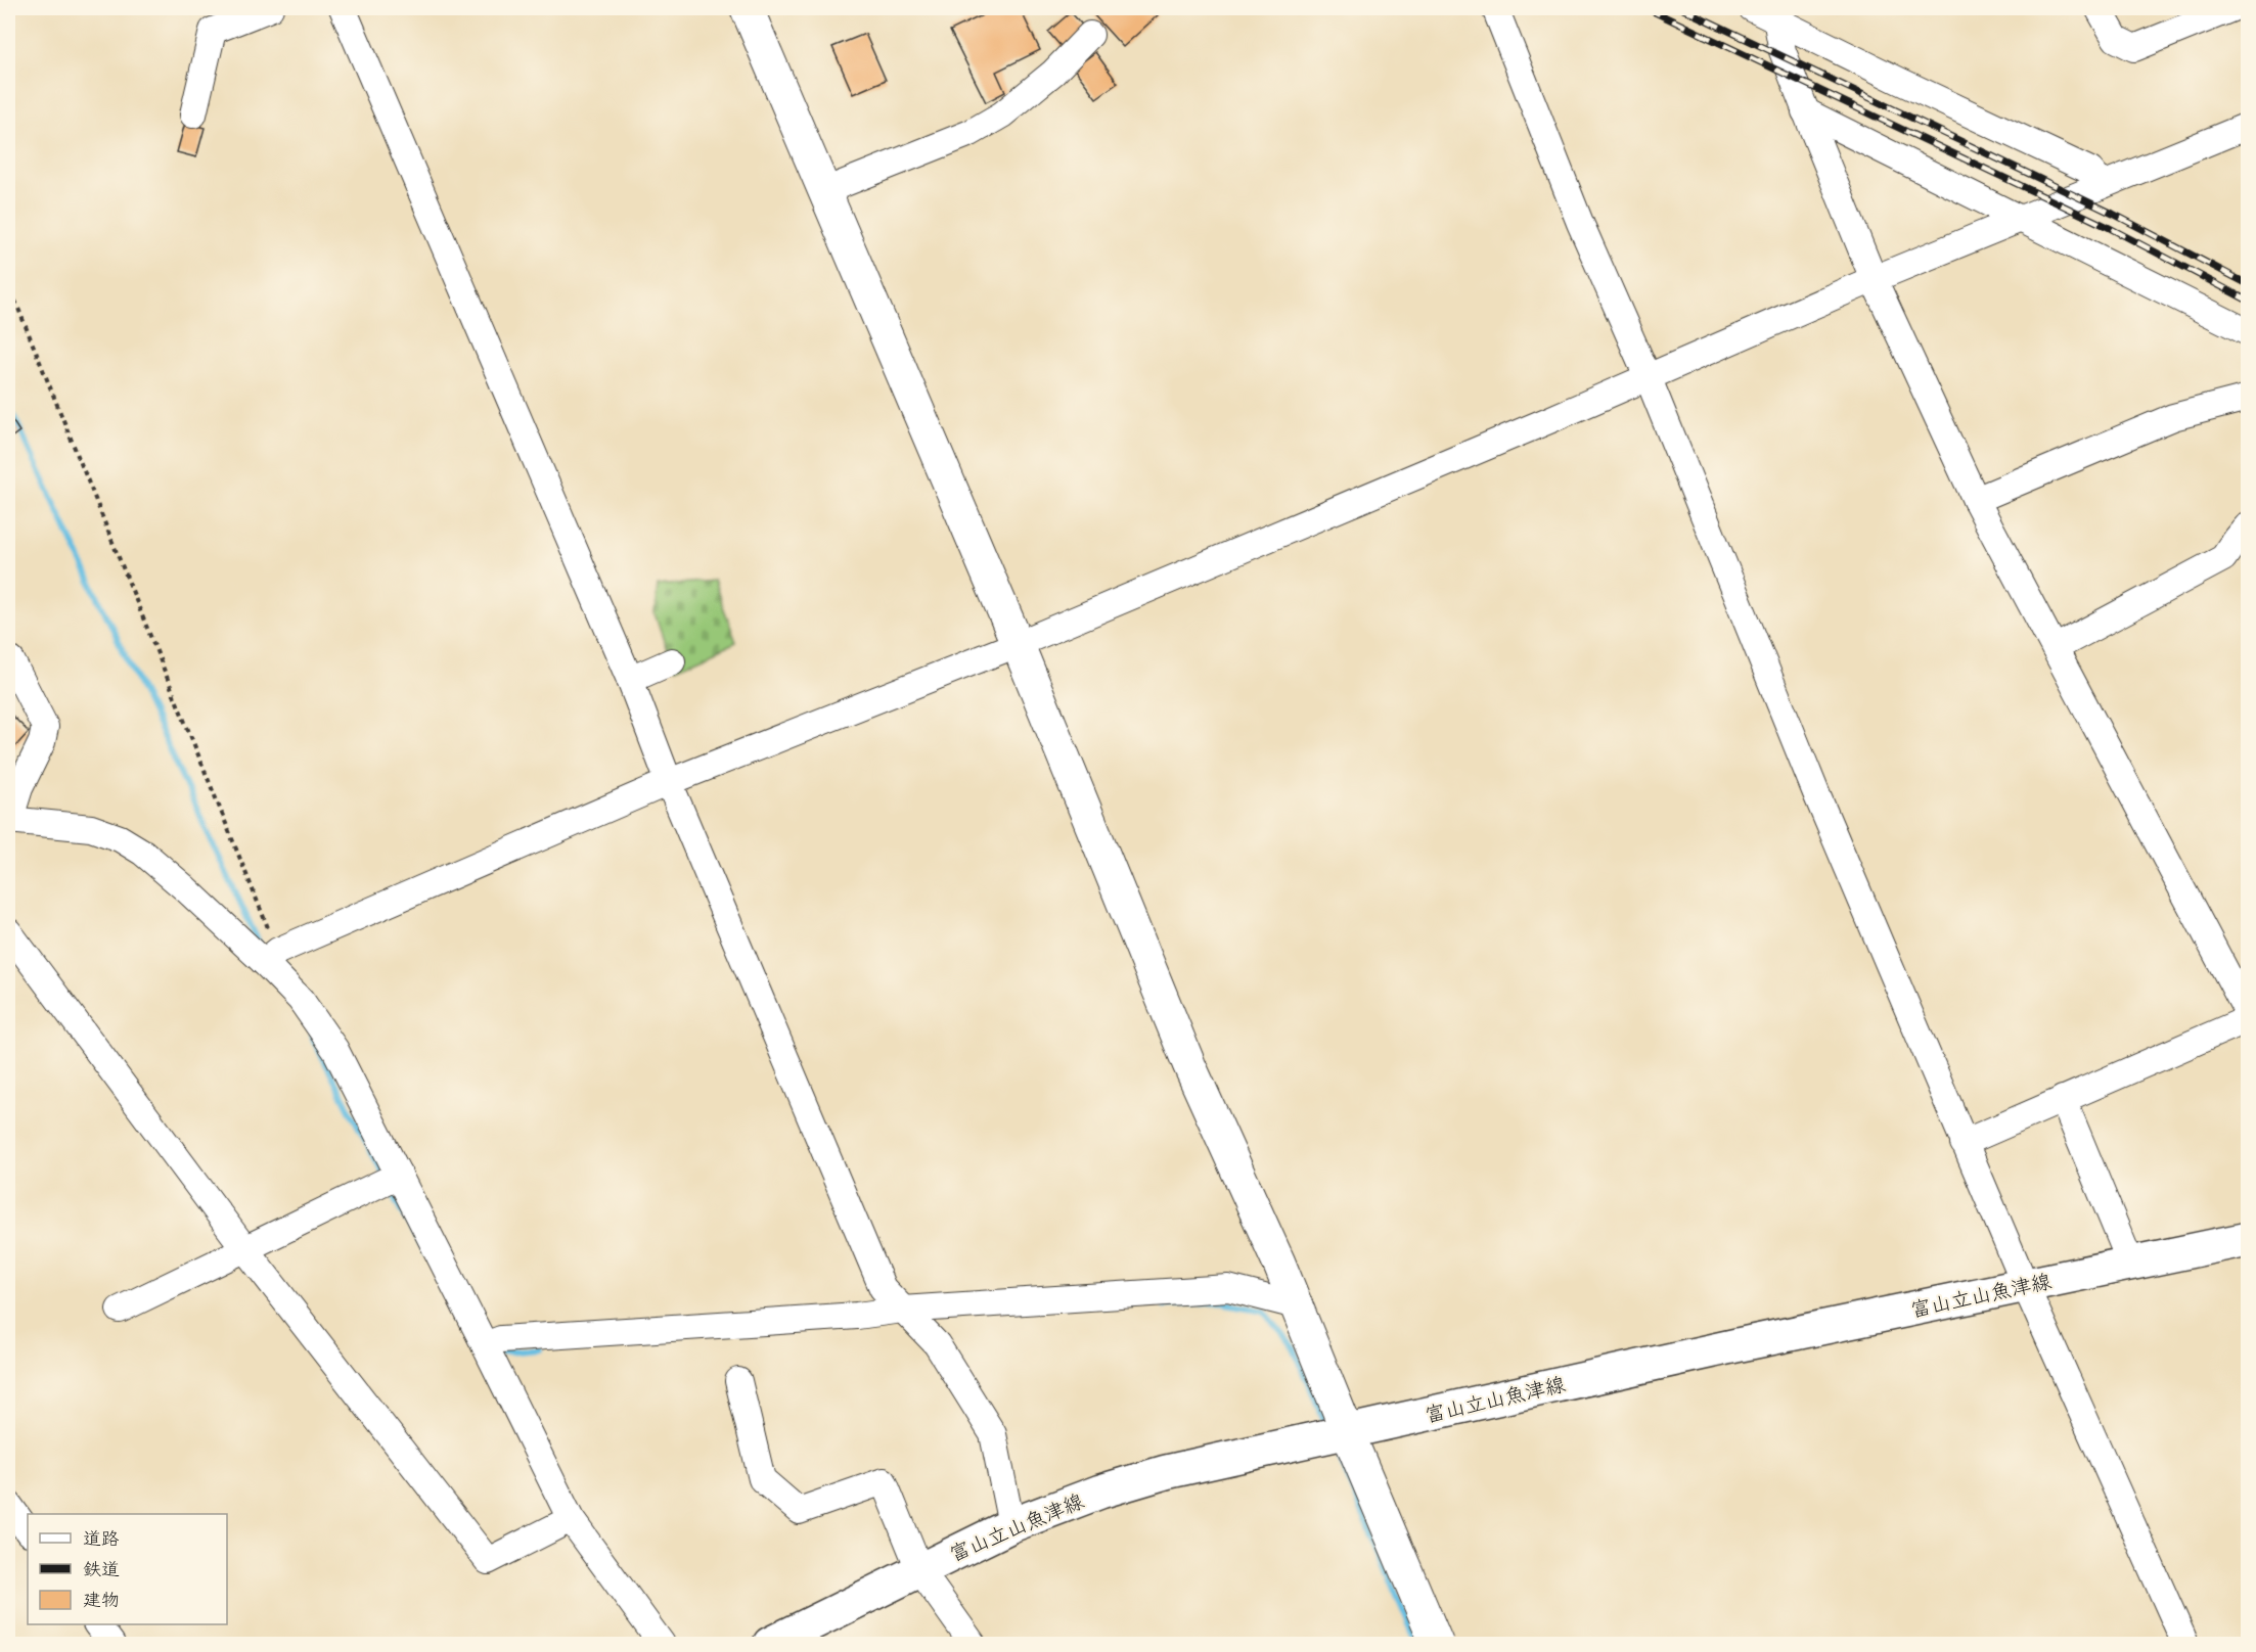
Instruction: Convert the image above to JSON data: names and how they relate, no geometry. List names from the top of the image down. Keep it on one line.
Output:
{"streets":{"main road":["富山立山魚津線"]},"legend":["道路","鉄道","建物"]}
